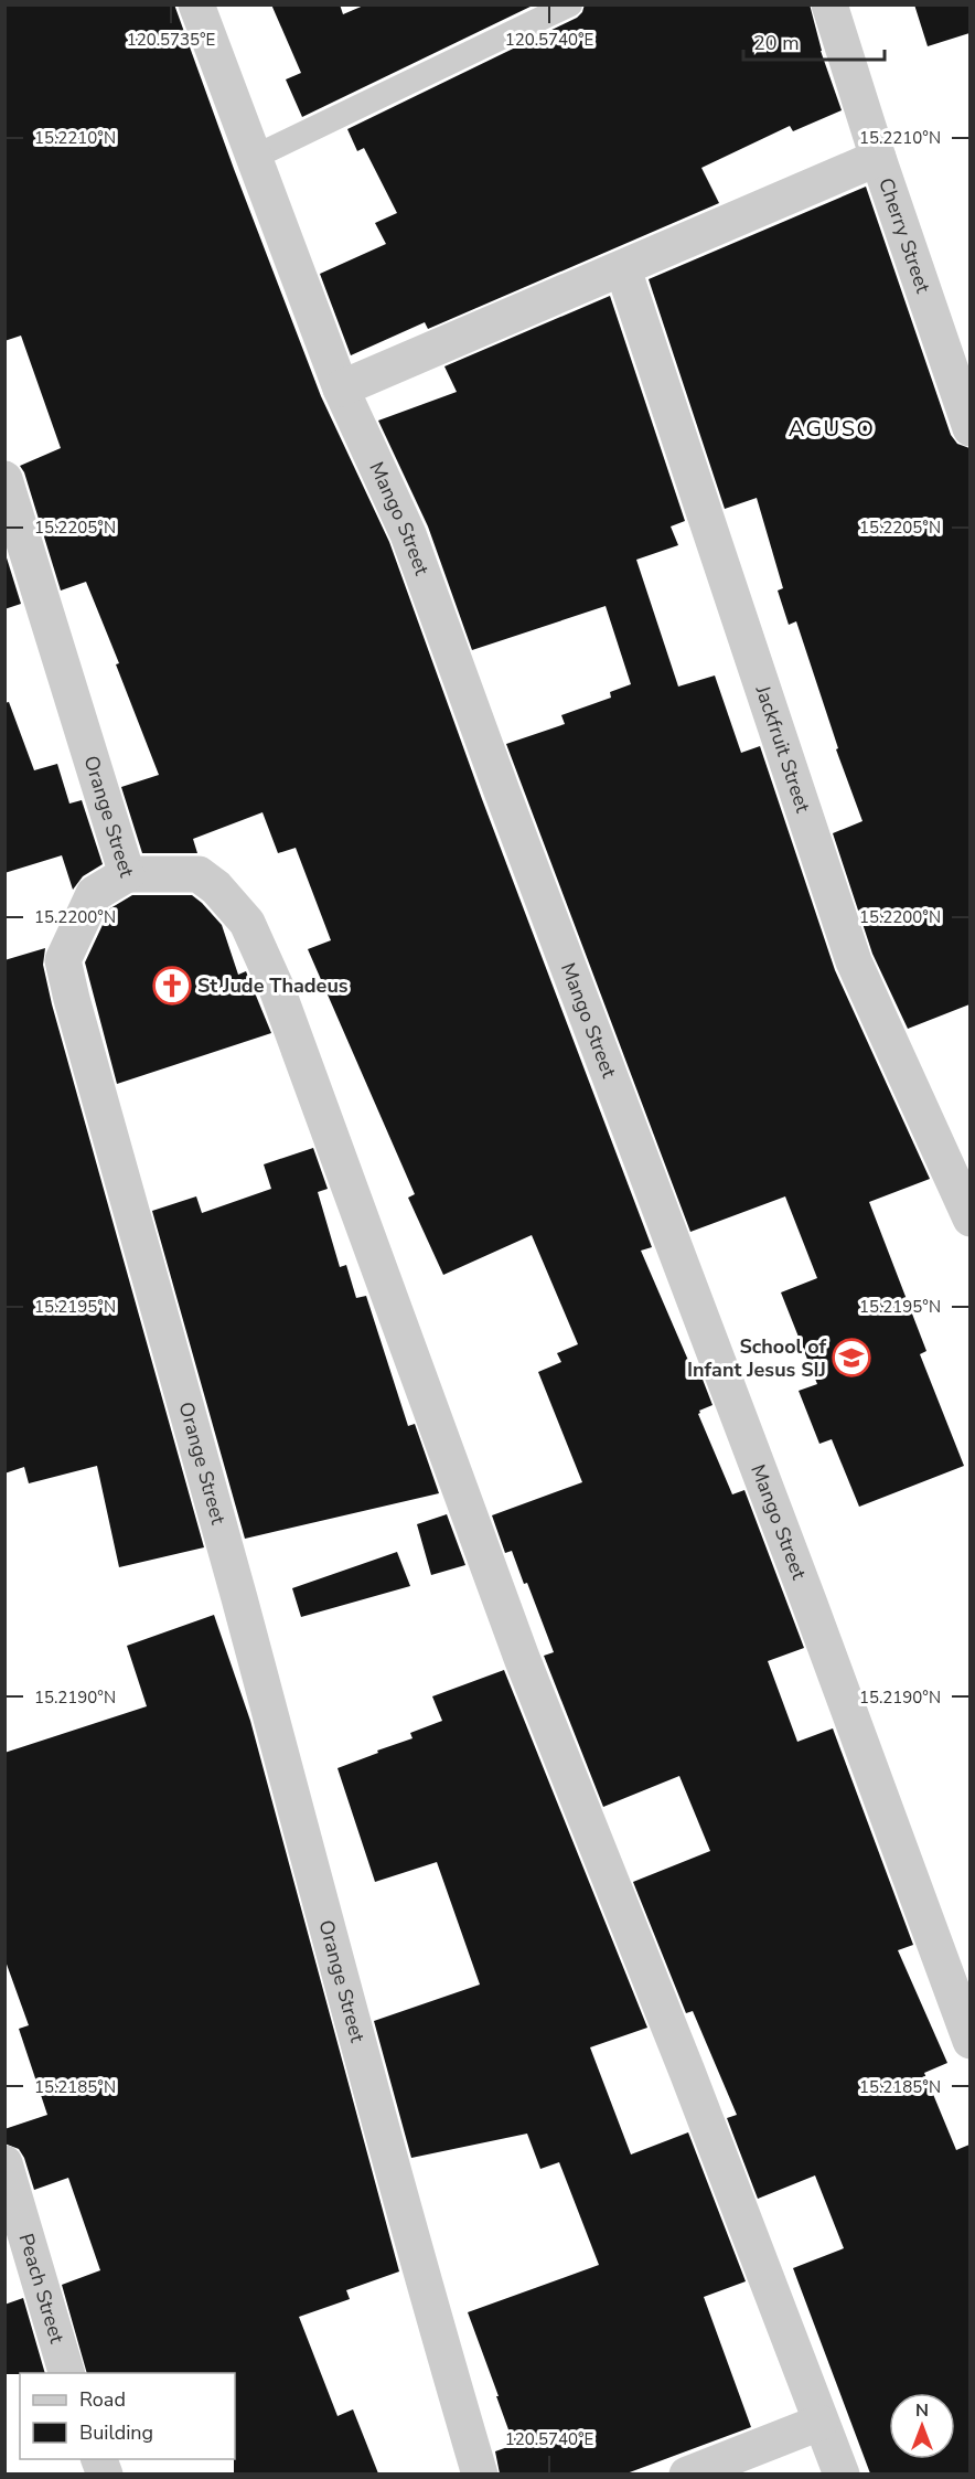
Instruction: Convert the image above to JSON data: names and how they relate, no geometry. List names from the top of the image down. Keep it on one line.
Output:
{"streets":{"street":["Cherry Street","Mango Street","Jackfruit Street","Orange Street","Peach Street"]},"districts":["AGUSO"],"places":{"church":["St Jude Thadeus"],"school or university":["School of Infant Jesus SIJ"]},"legend":["Road","Building"],"scale_bar":"20 m","north":"top","coordinates":["120.5735°E","120.5740°E","15.2210°N","15.2205°N","15.2200°N","15.2195°N","15.2190°N","15.2185°N"]}
